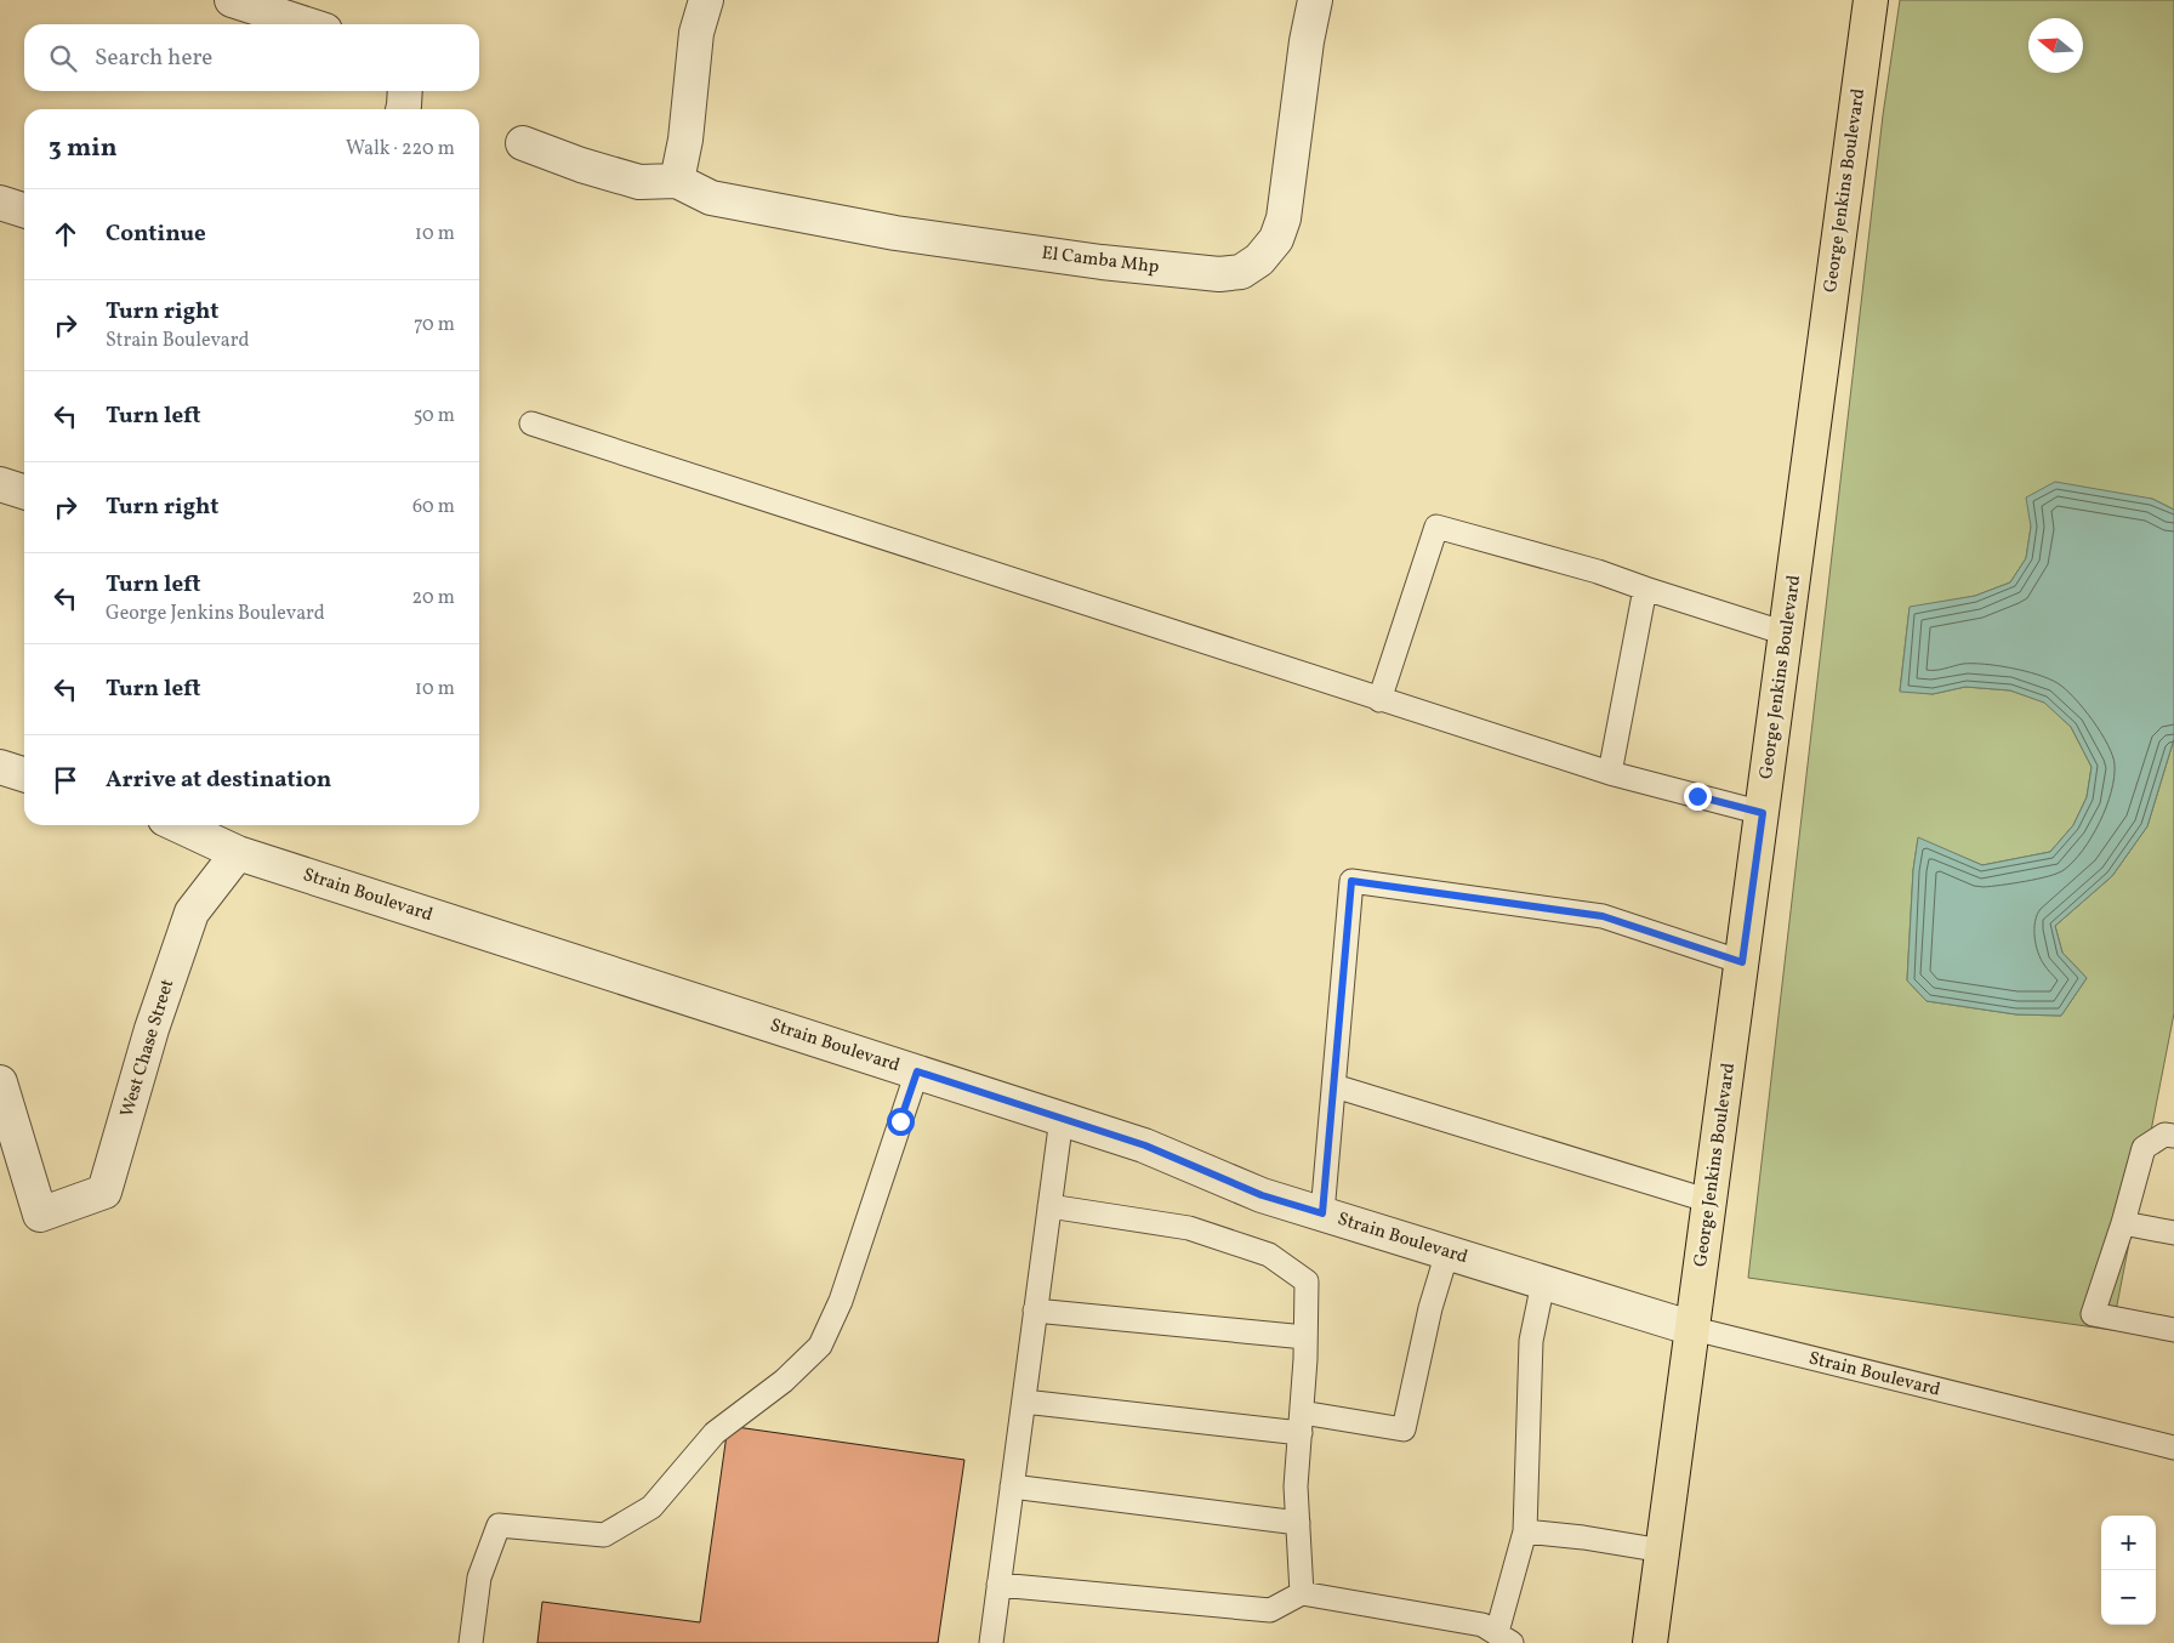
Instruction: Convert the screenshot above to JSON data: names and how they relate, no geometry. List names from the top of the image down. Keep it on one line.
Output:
{"streets":{"main road":["George Jenkins Boulevard"],"street":["El Camba Mhp","Strain Boulevard","West Chase Street"]},"crossings":[["George Jenkins Boulevard","Strain Boulevard"],["Strain Boulevard","West Chase Street"]],"north":"left","page":{"search":"Search here","heading":["3 min","Walk · 220 m"],"list":[["Continue","10 m"],["Turn right","Strain Boulevard","70 m"],["Turn left","50 m"],["Turn right","60 m"],["Turn left","George Jenkins Boulevard","20 m"],["Turn left","10 m"],"Arrive at destination"],"map_buttons":["+","−"]}}
